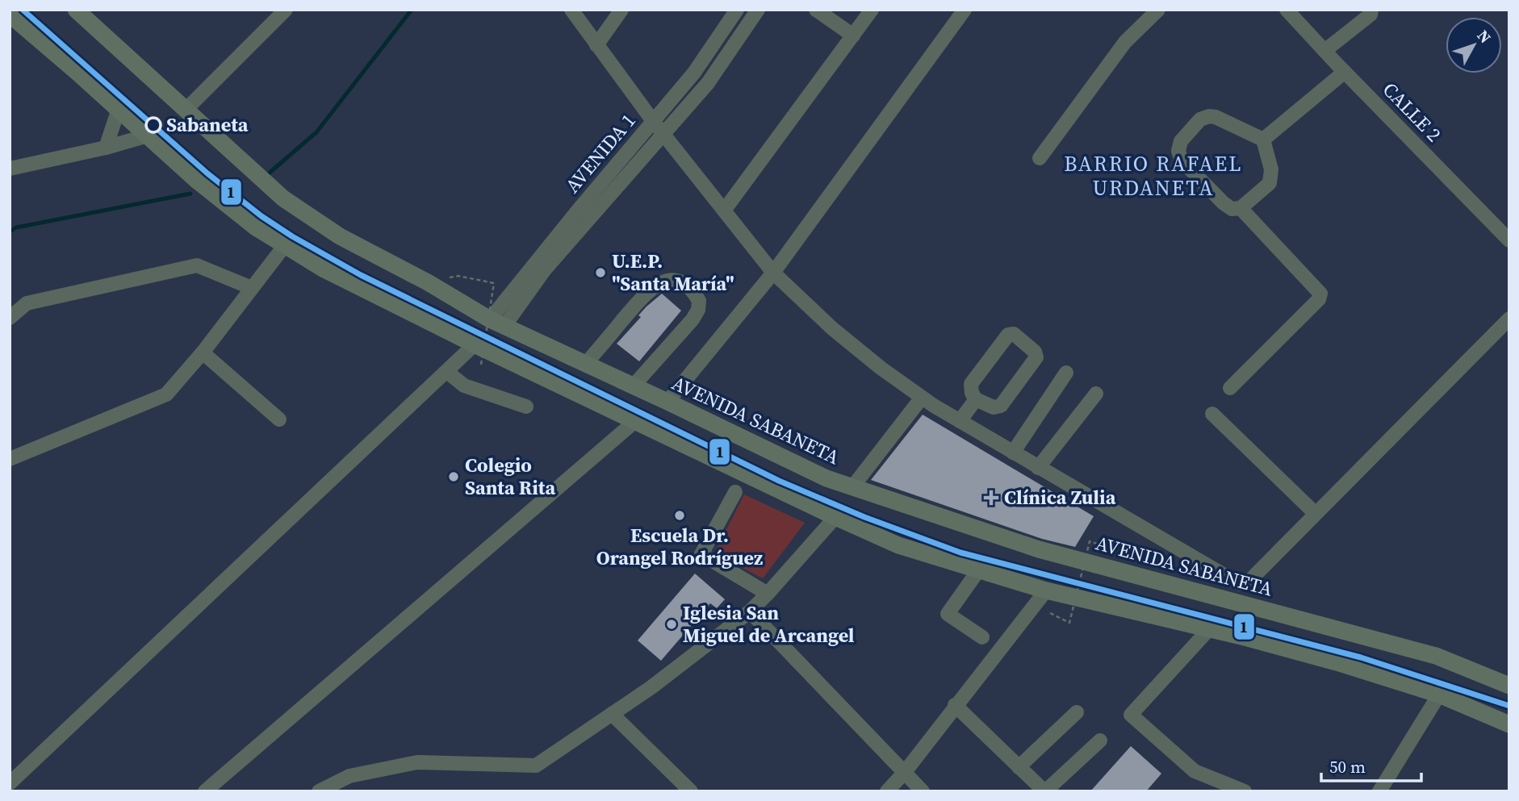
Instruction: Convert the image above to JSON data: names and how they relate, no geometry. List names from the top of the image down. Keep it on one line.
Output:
{"streets":{"main road":["AVENIDA SABANETA"],"street":["CALLE 2","AVENIDA 1"]},"crossings":[["AVENIDA 1","AVENIDA SABANETA"]],"districts":["BARRIO RAFAEL URDANETA"],"places":{"other":["Sabaneta","U.E.P. \"Santa María\"","Colegio Santa Rita","Escuela Dr. Orangel Rodríguez","Iglesia San Miguel de Arcangel"],"health":["Clínica Zulia"]},"lines":["rail line 1"],"scale_bar":"50 m","north":"top right"}
